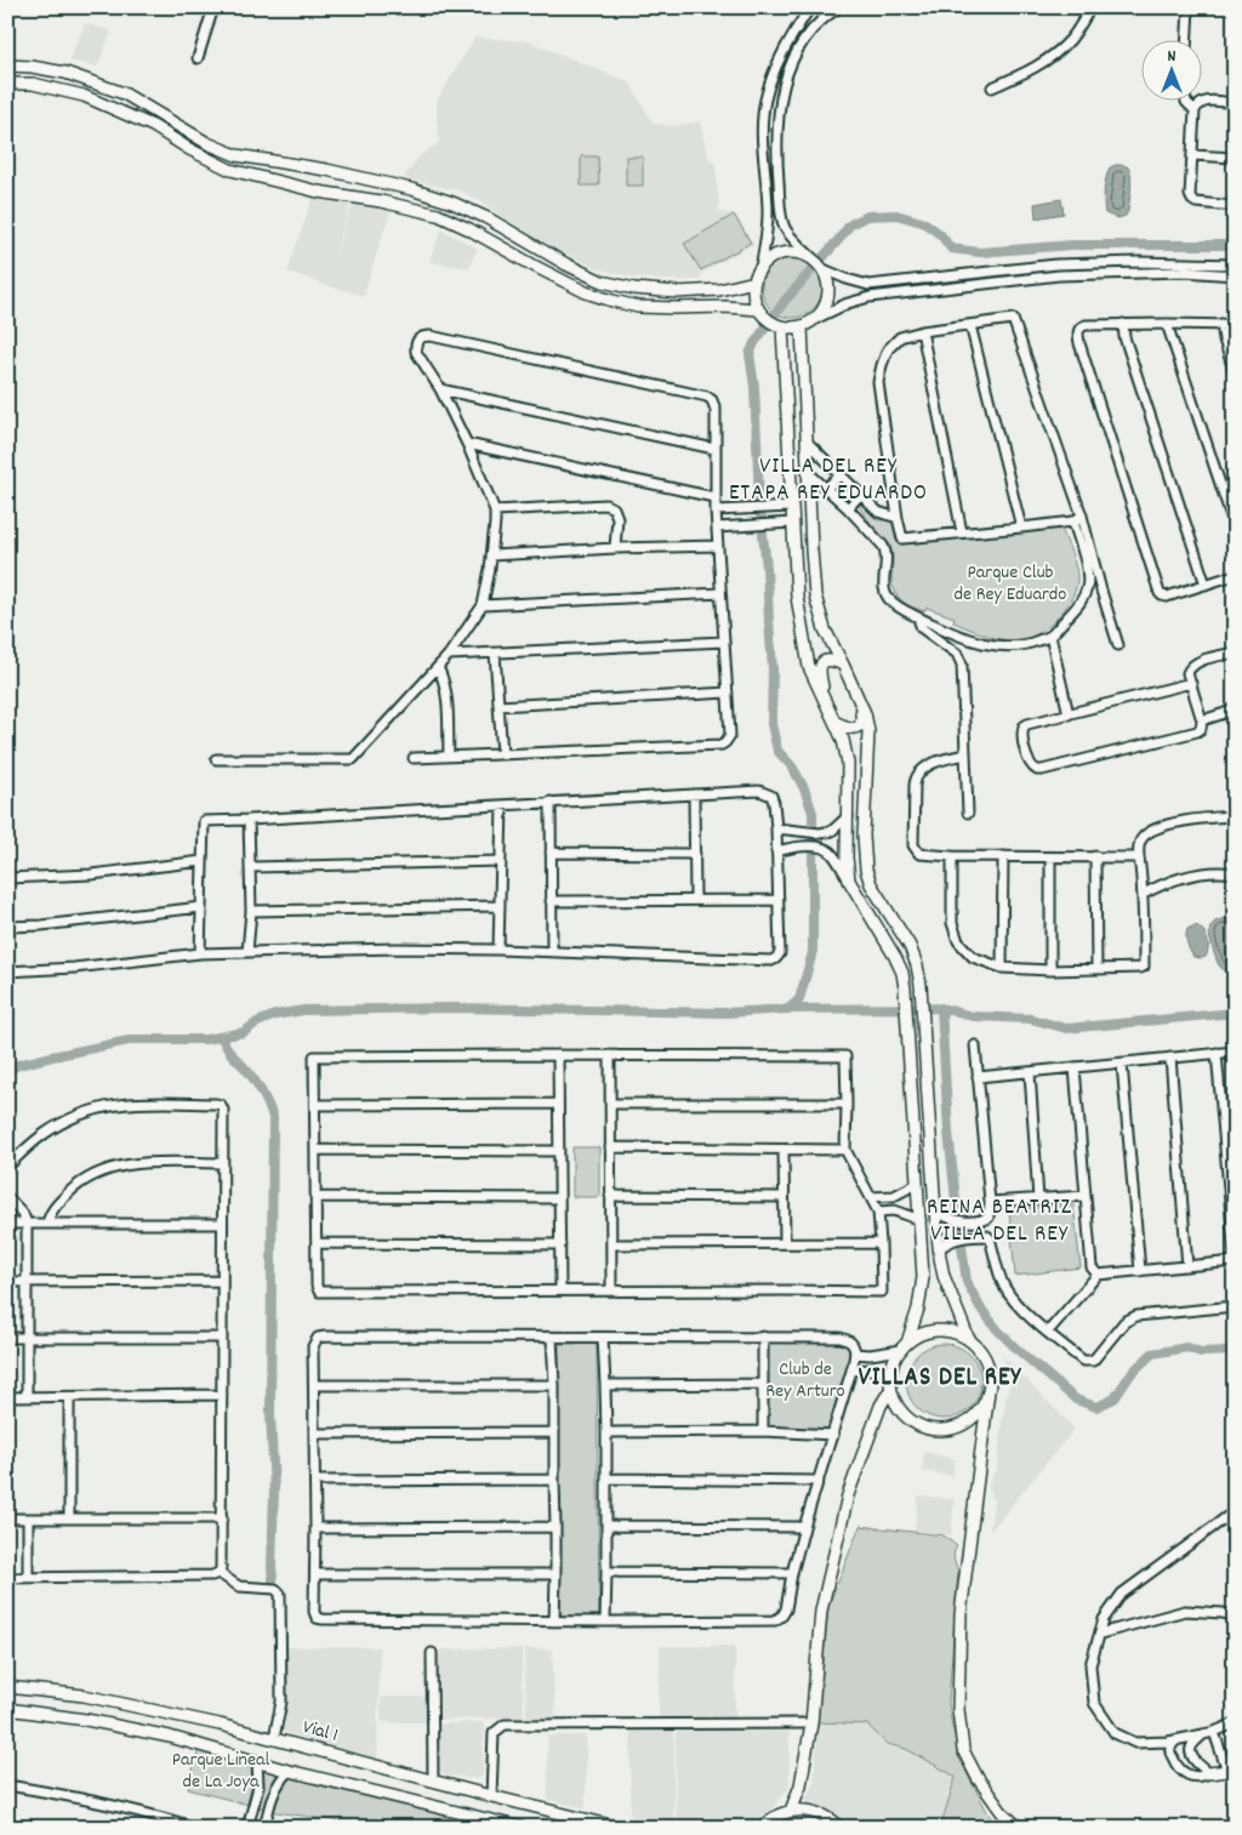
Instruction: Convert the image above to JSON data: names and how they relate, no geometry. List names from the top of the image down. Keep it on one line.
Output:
{"streets":{"street":["Vial 1"]},"districts":["VILLA DEL REY ETAPA REY EDUARDO","REINA BEATRIZ VILLA DEL REY","VILLAS DEL REY"],"parks":["Parque Club de Rey Eduardo","Club de Rey Arturo","Parque Lineal de La Joya"],"north":"top"}
